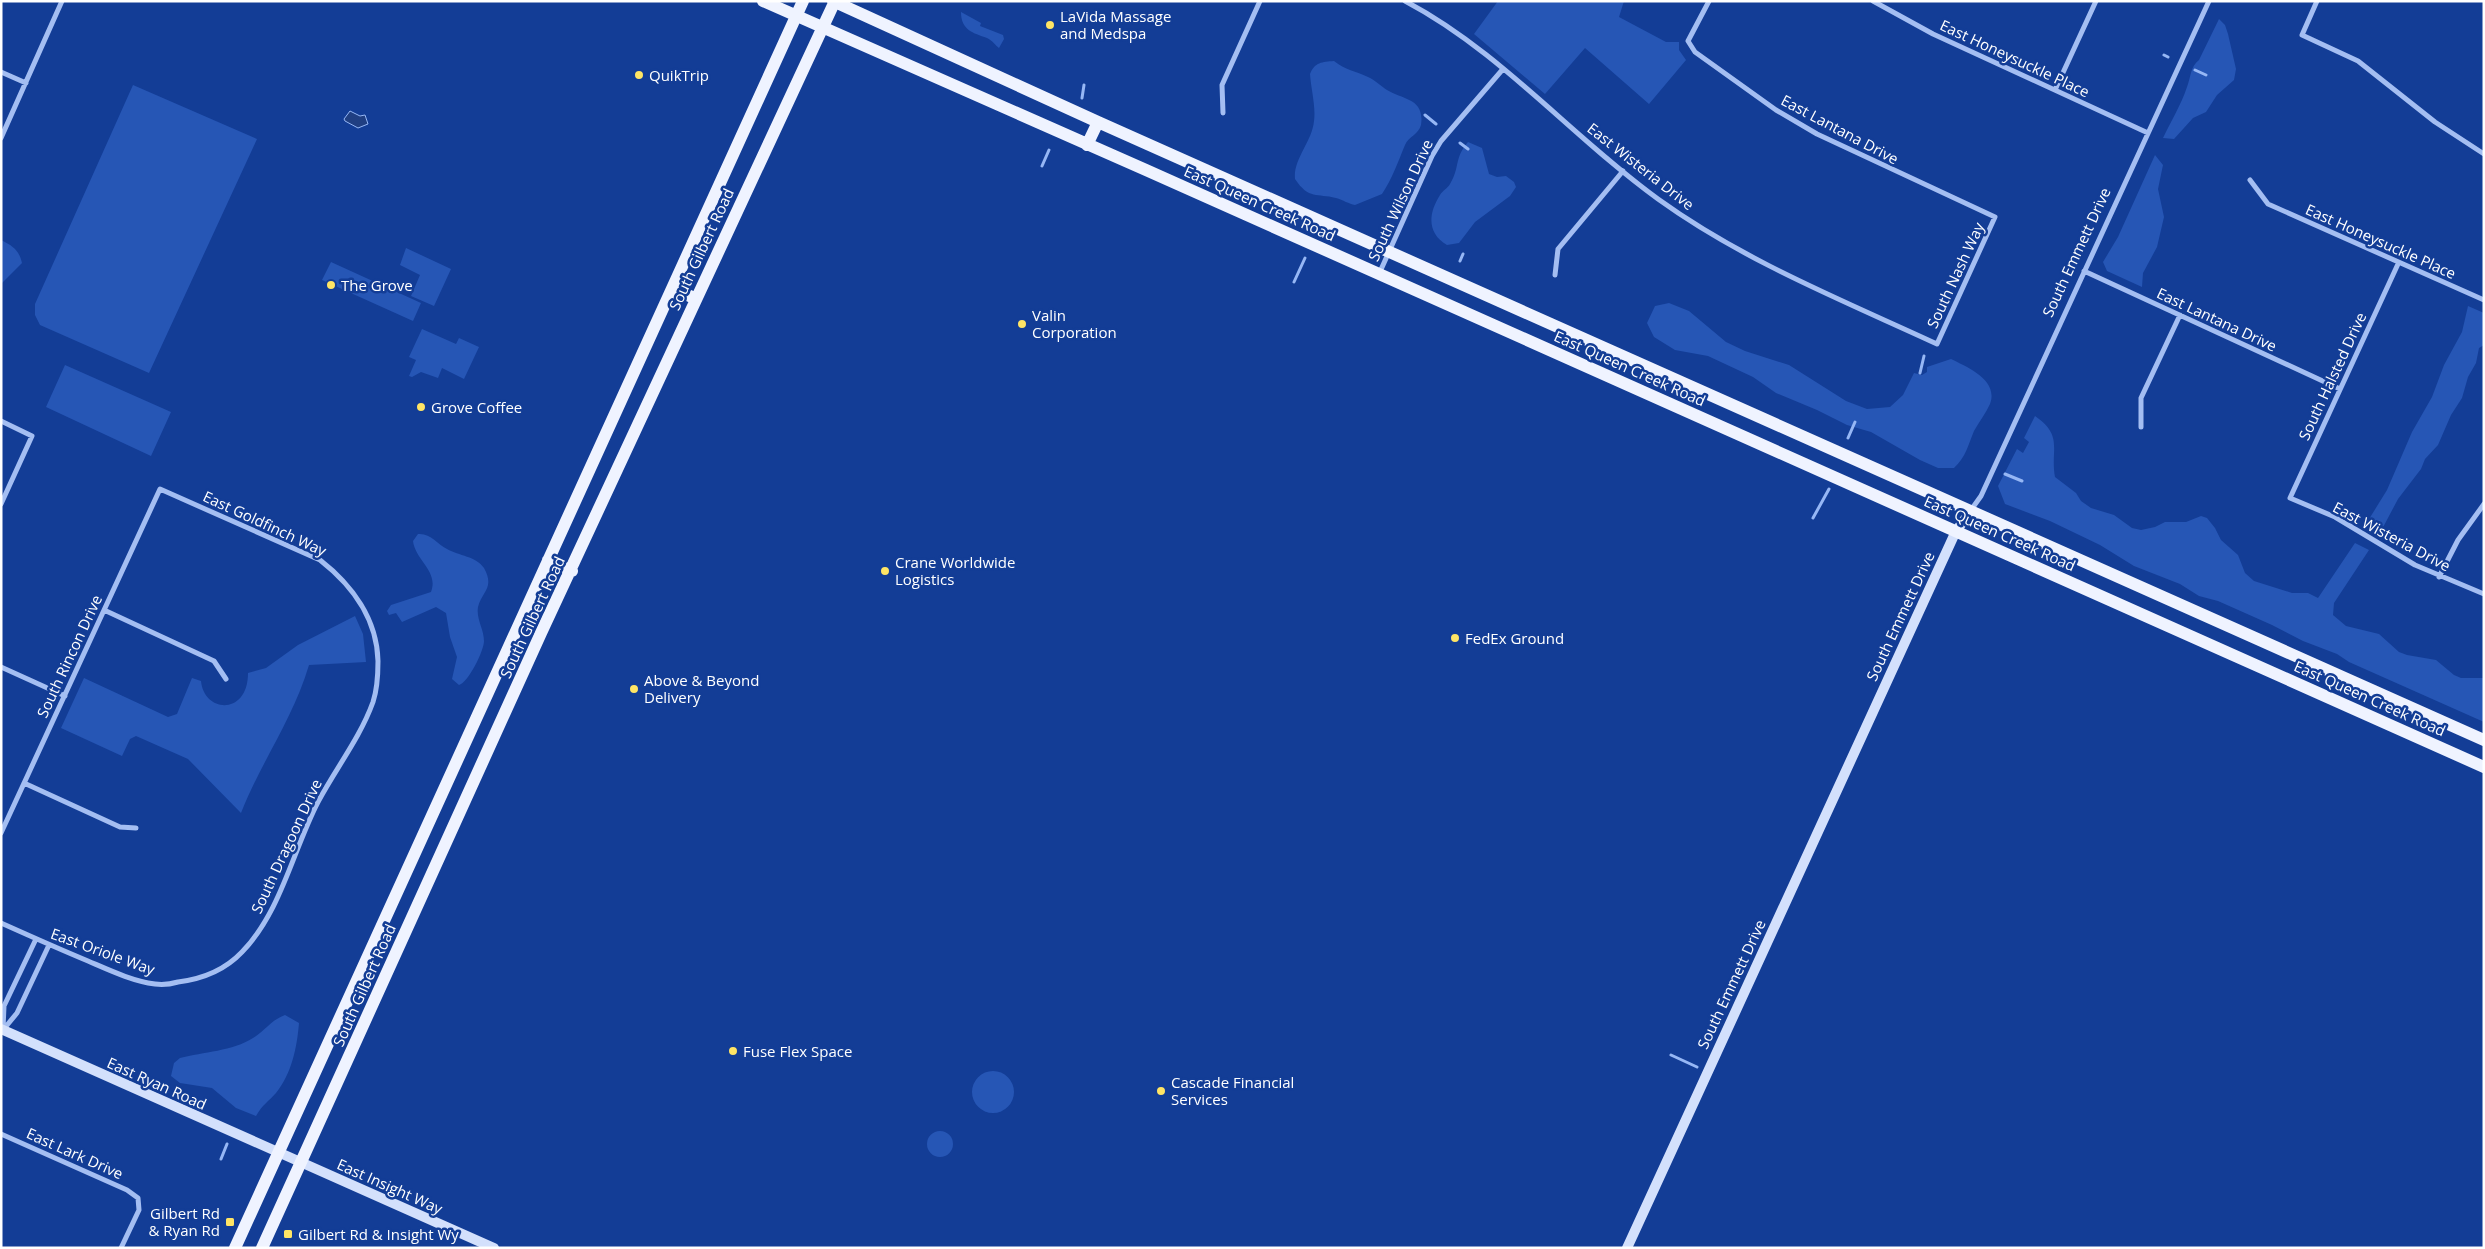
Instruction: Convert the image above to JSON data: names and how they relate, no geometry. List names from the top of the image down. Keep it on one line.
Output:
{"streets":{"main road":["East Queen Creek Road","South Gilbert Road"],"street":["East Honeysuckle Place","East Lantana Drive","East Wisteria Drive","South Wilson Drive","South Emmett Drive","South Nash Way","South Halsted Drive","East Goldfinch Way","South Rincon Drive","South Dragoon Drive","East Oriole Way","East Ryan Road","East Lark Drive","East Insight Way"]},"crossings":[["East Honeysuckle Place","South Emmett Drive"],["East Honeysuckle Place","South Halsted Drive"],["East Lantana Drive","South Emmett Drive"],["East Lantana Drive","South Nash Way"],["East Lantana Drive","South Halsted Drive"],["East Wisteria Drive","South Wilson Drive"],["East Wisteria Drive","South Nash Way"],["East Wisteria Drive","South Halsted Drive"],["South Wilson Drive","East Queen Creek Road"],["East Queen Creek Road","South Gilbert Road"],["East Queen Creek Road","South Emmett Drive"],["South Gilbert Road","East Ryan Road"],["South Gilbert Road","East Insight Way"],["East Goldfinch Way","South Rincon Drive"],["East Goldfinch Way","South Dragoon Drive"],["South Dragoon Drive","East Oriole Way"],["East Ryan Road","East Insight Way"]],"places":{"other":["LaVida Massage and Medspa","QuikTrip","The Grove","Valin Corporation","Grove Coffee","Crane Worldwide Logistics","FedEx Ground","Above & Beyond Delivery","Fuse Flex Space","Cascade Financial Services"],"transit":["Gilbert Rd & Ryan Rd","Gilbert Rd & Insight Wy"]}}
